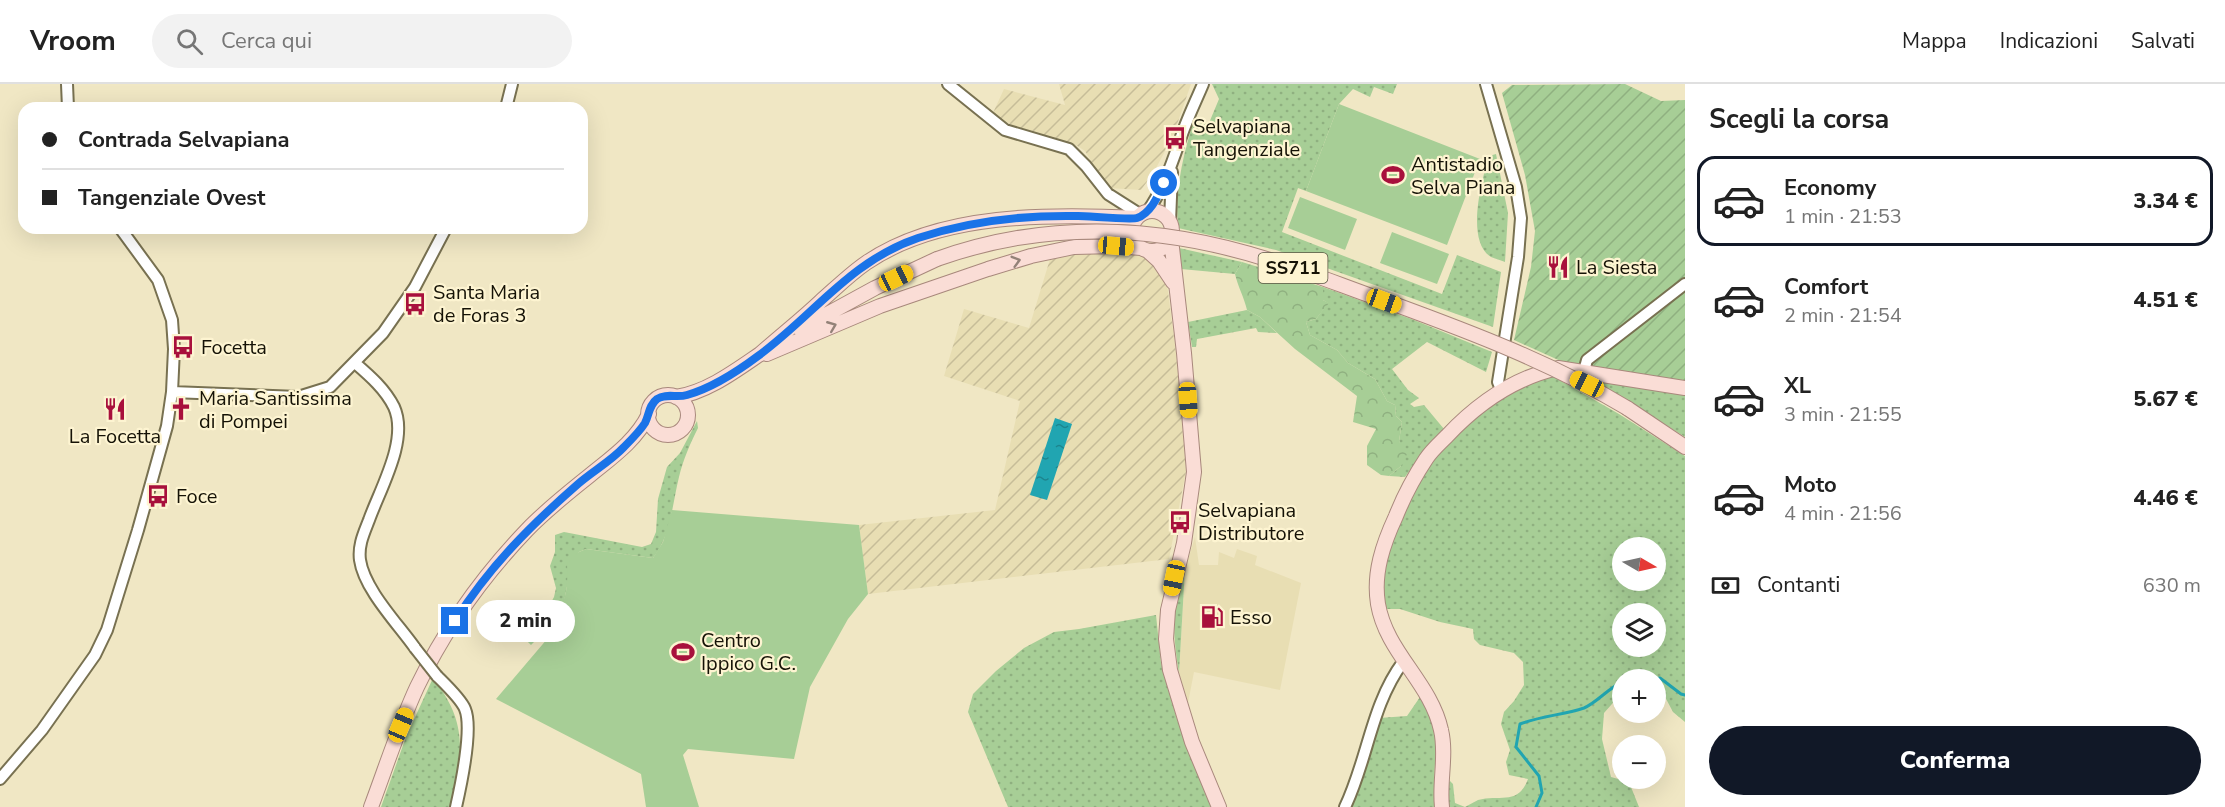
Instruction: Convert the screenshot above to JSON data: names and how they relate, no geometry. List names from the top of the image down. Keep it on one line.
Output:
{"streets":{"main road":["SS711"]},"places":{"bus stop":["Selvapiana Tangenziale","Santa Maria de Foras 3","Focetta","Foce","Selvapiana Distributore"],"sports":["Antistadio Selva Piana","Centro Ippico G.C."],"restaurant":["La Siesta","La Focetta"],"church":["Maria Santissima di Pompei"],"fuel station":["Esso"]},"north":"right","page":{"header":"Vroom","search":"Cerca qui","nav":["Mappa","Indicazioni","Salvati"],"heading":"Scegli la corsa","banner":["Contrada Selvapiana","Tangenziale Ovest"],"list":[{"name":"Economy","note":"1 min · 21:53","value":"3.34 €"},{"name":"Comfort","note":"2 min · 21:54","value":"4.51 €"},{"name":"XL","note":"3 min · 21:55","value":"5.67 €"},{"name":"Moto","note":"4 min · 21:56","value":"4.46 €"}],"map_buttons":["+","−"],"pay":["Contanti","630 m"],"bubble":"2 min","buttons":"Conferma"}}
